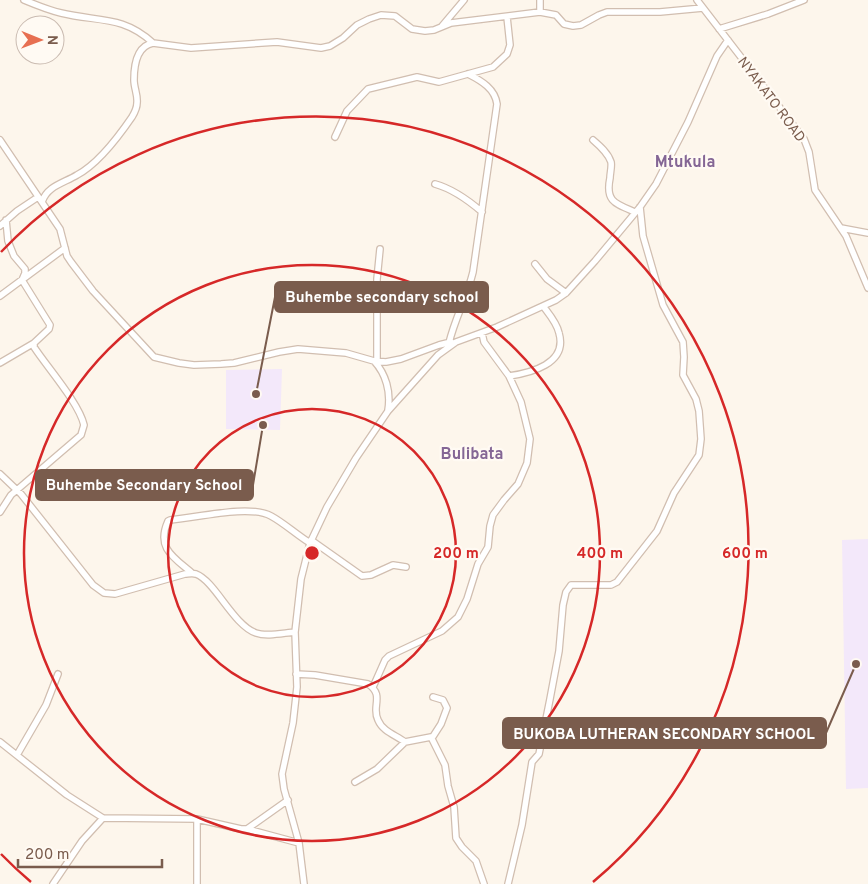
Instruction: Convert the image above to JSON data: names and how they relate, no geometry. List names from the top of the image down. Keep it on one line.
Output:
{"streets":{"street":["NYAKATO ROAD"]},"districts":["Mtukula","Bulibata"],"places":["Buhembe secondary school","Buhembe Secondary School","BUKOBA LUTHERAN SECONDARY SCHOOL"],"scale_bar":"200 m","north":"right","rings":["200 m","400 m","600 m"]}
